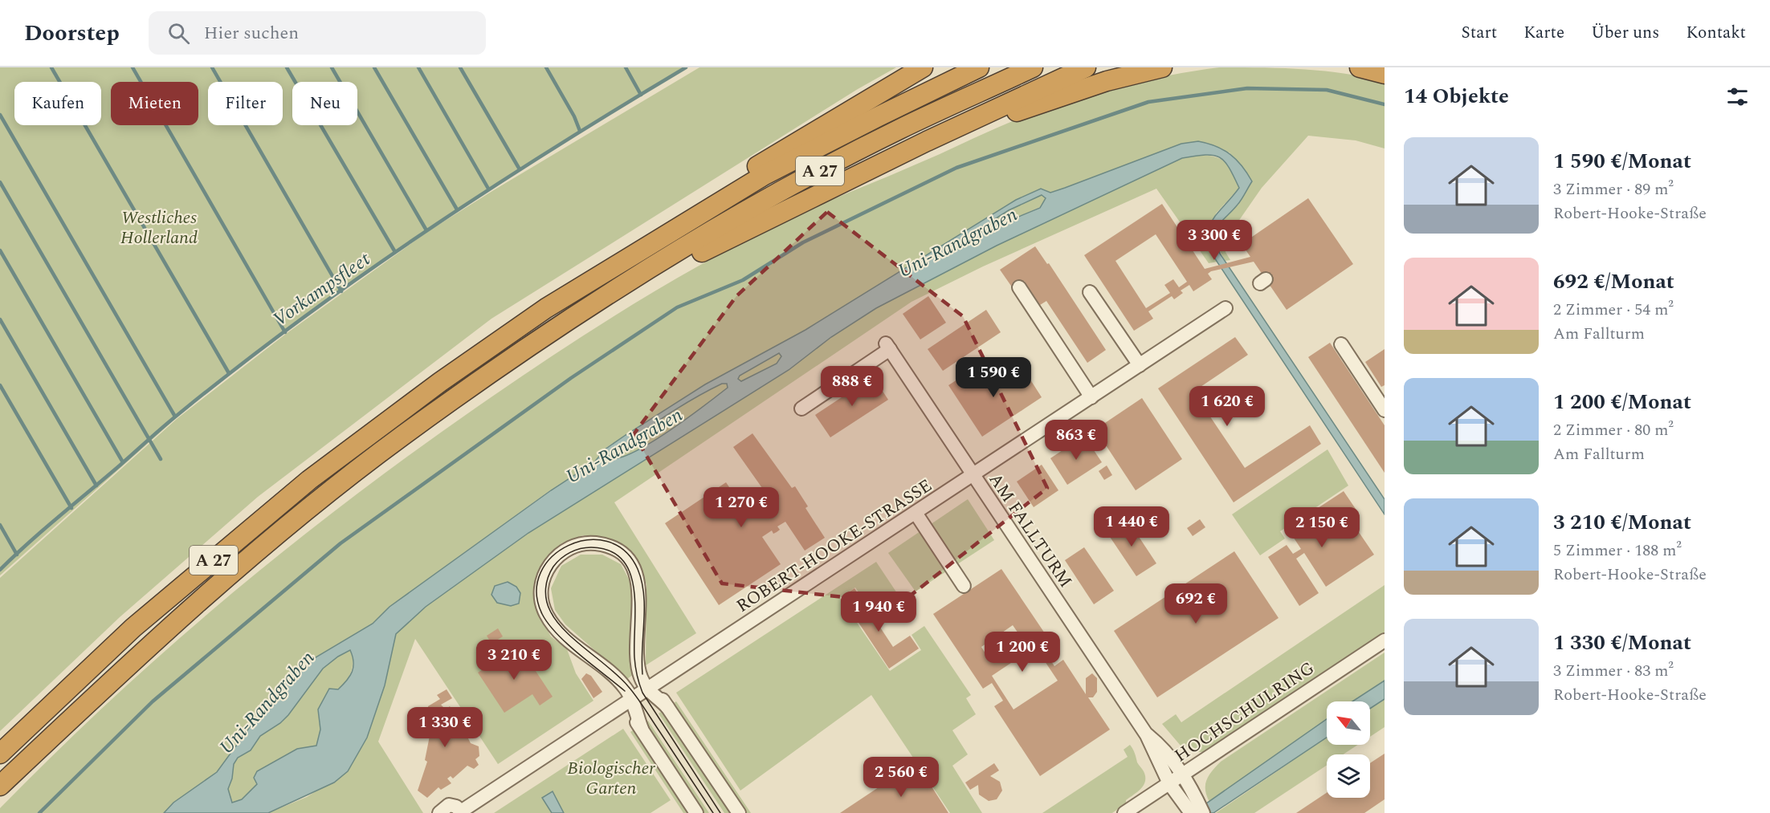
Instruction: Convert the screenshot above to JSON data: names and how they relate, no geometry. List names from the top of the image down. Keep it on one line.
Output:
{"streets":{"highway":["A 27"],"street":["AM FALLTURM","ROBERT-HOOKE-STRASSE","HOCHSCHULRING"]},"crossings":[["AM FALLTURM","ROBERT-HOOKE-STRASSE"],["AM FALLTURM","HOCHSCHULRING"]],"water":["Uni-Randgraben","Vorkampsfleet"],"parks":["Westliches Hollerland","Biologischer Garten"],"north":"top left","page":{"header":"Doorstep","search":"Hier suchen","nav":["Start","Karte","Über uns","Kontakt"],"heading":"14 Objekte","chip":["Kaufen","Mieten","Filter","Neu"],"list":[{"name":"1 590 €/Monat","note":"3 Zimmer · 89 m² · Robert-Hooke-Straße"},{"name":"692 €/Monat","note":"2 Zimmer · 54 m² · Am Fallturm"},{"name":"1 200 €/Monat","note":"2 Zimmer · 80 m² · Am Fallturm"},{"name":"3 210 €/Monat","note":"5 Zimmer · 188 m² · Robert-Hooke-Straße"},{"name":"1 330 €/Monat","note":"3 Zimmer · 83 m² · Robert-Hooke-Straße"}],"price":["3 300 €","1 590 €","888 €","1 620 €","863 €","1 270 €","1 440 €","2 150 €","692 €","1 940 €","1 200 €","3 210 €","1 330 €","2 560 €"]}}
